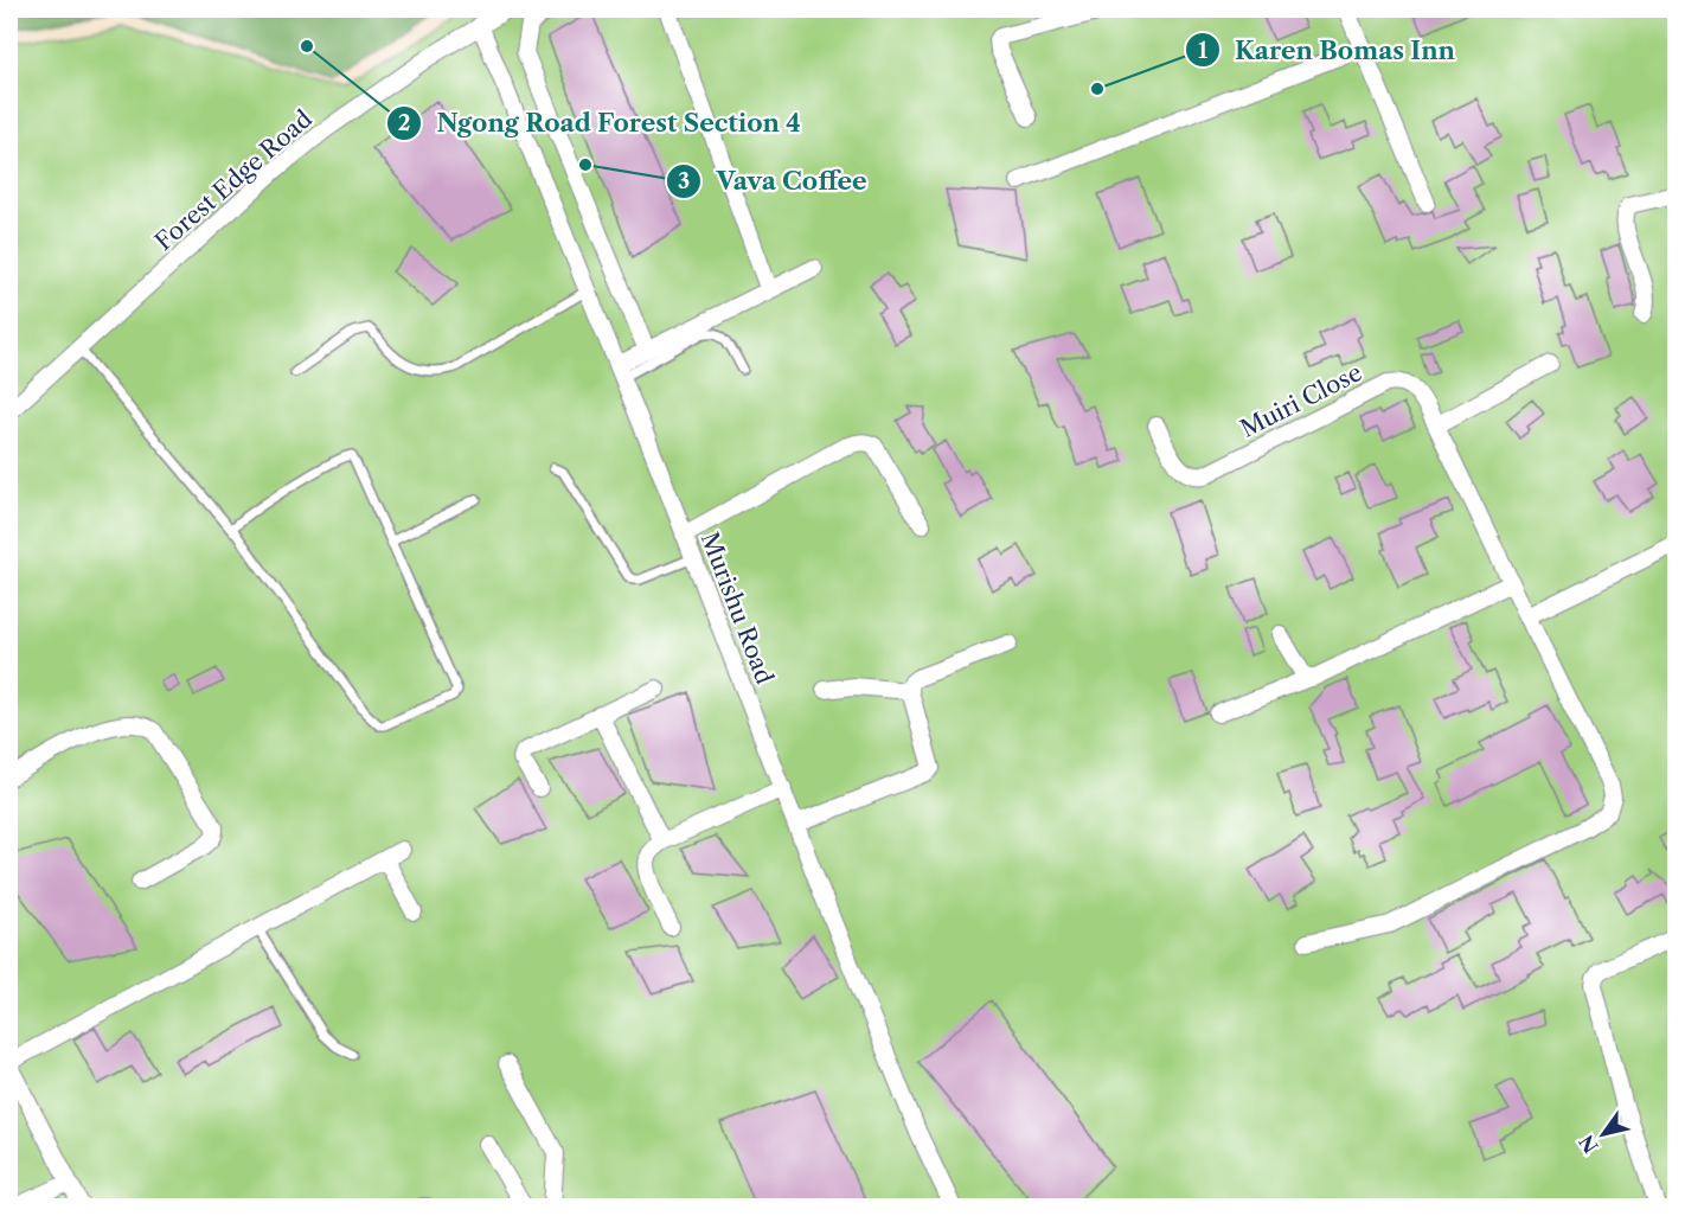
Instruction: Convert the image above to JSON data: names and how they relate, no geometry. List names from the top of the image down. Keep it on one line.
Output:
{"streets":{"street":["Forest Edge Road","Muiri Close","Murishu Road"]},"crossings":[["Forest Edge Road","Murishu Road"]],"places":["Ngong Road Forest Section 4","Karen Bomas Inn","Vava Coffee"],"north":"bottom left"}
